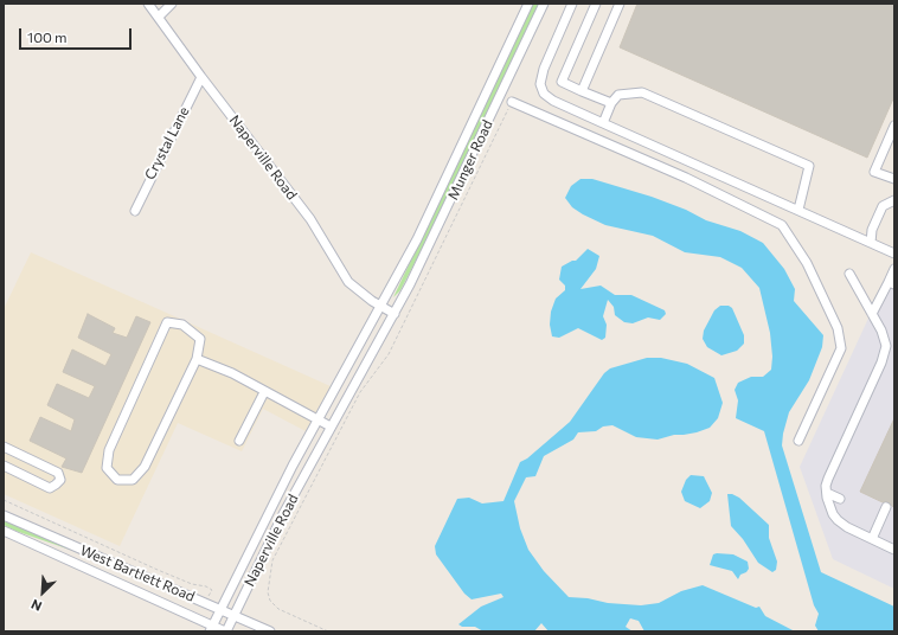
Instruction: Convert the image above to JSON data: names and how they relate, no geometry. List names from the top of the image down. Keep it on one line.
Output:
{"streets":{"street":["Crystal Lane","Naperville Road","Munger Road","West Bartlett Road"]},"crossings":[["Crystal Lane","Naperville Road"],["Naperville Road","Munger Road"],["Naperville Road","West Bartlett Road"]],"scale_bar":"100 m","north":"bottom left"}
